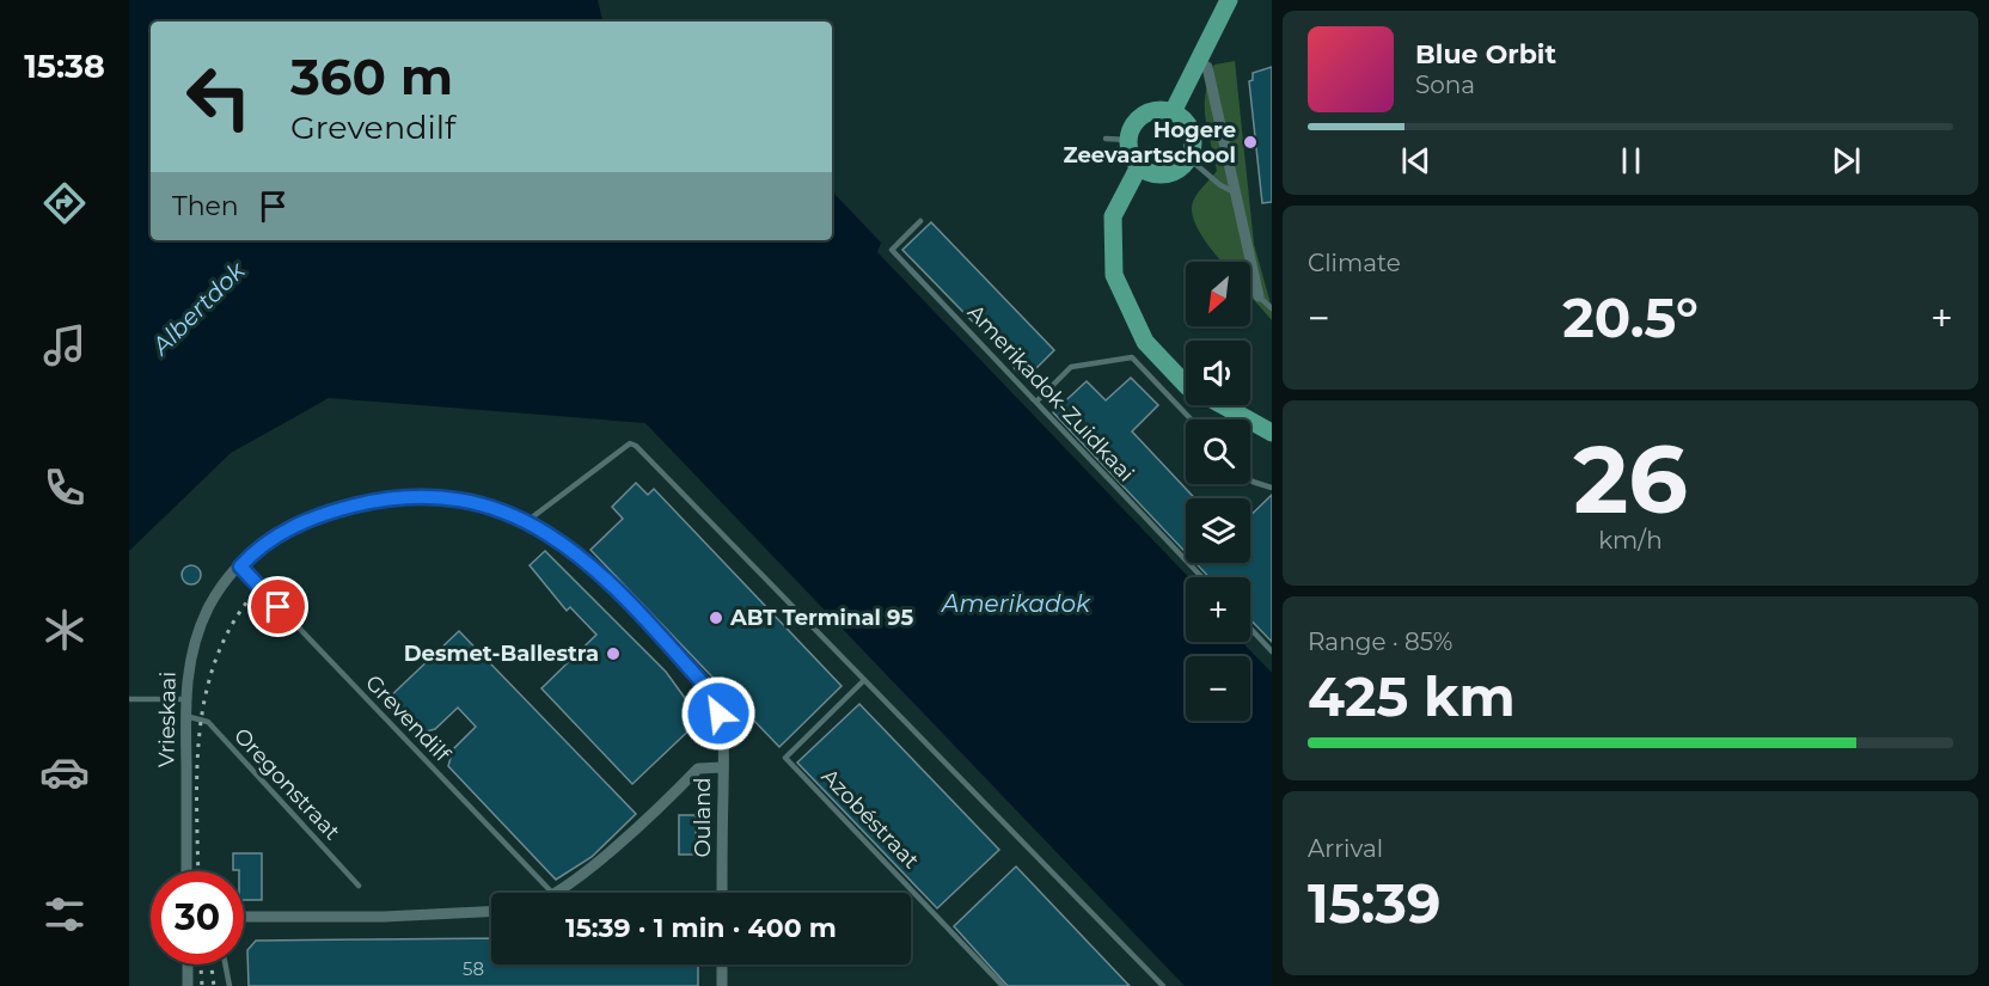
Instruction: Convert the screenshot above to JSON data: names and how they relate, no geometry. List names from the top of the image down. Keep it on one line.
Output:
{"streets":{"street":["Vrieskaai","Ouland"],"lane":["Amerikadok-Zuidkaai","Grevendilf","Oregonstraat","Azobéstraat"]},"crossings":[["Grevendilf","Vrieskaai"],["Vrieskaai","Oregonstraat"],["Vrieskaai","Ouland"]],"water":["Albertdok","Amerikadok"],"places":["Hogere Zeevaartschool","ABT Terminal 95","Desmet-Ballestra"],"house_numbers":["58"],"north":"bottom left","page":{"tabs":"15:38","turn":["360 m","Grevendilf"],"song":["Blue Orbit","Sona"],"then":"Then","tile":["Climate",["26","km/h"],["Range · 85%","425 km"],["Arrival","15:39"]],"map_buttons":["+","−"],"heat":["−","20.5°","+"],"limit":"30","trip":"15:39 · 1 min · 400 m"}}
